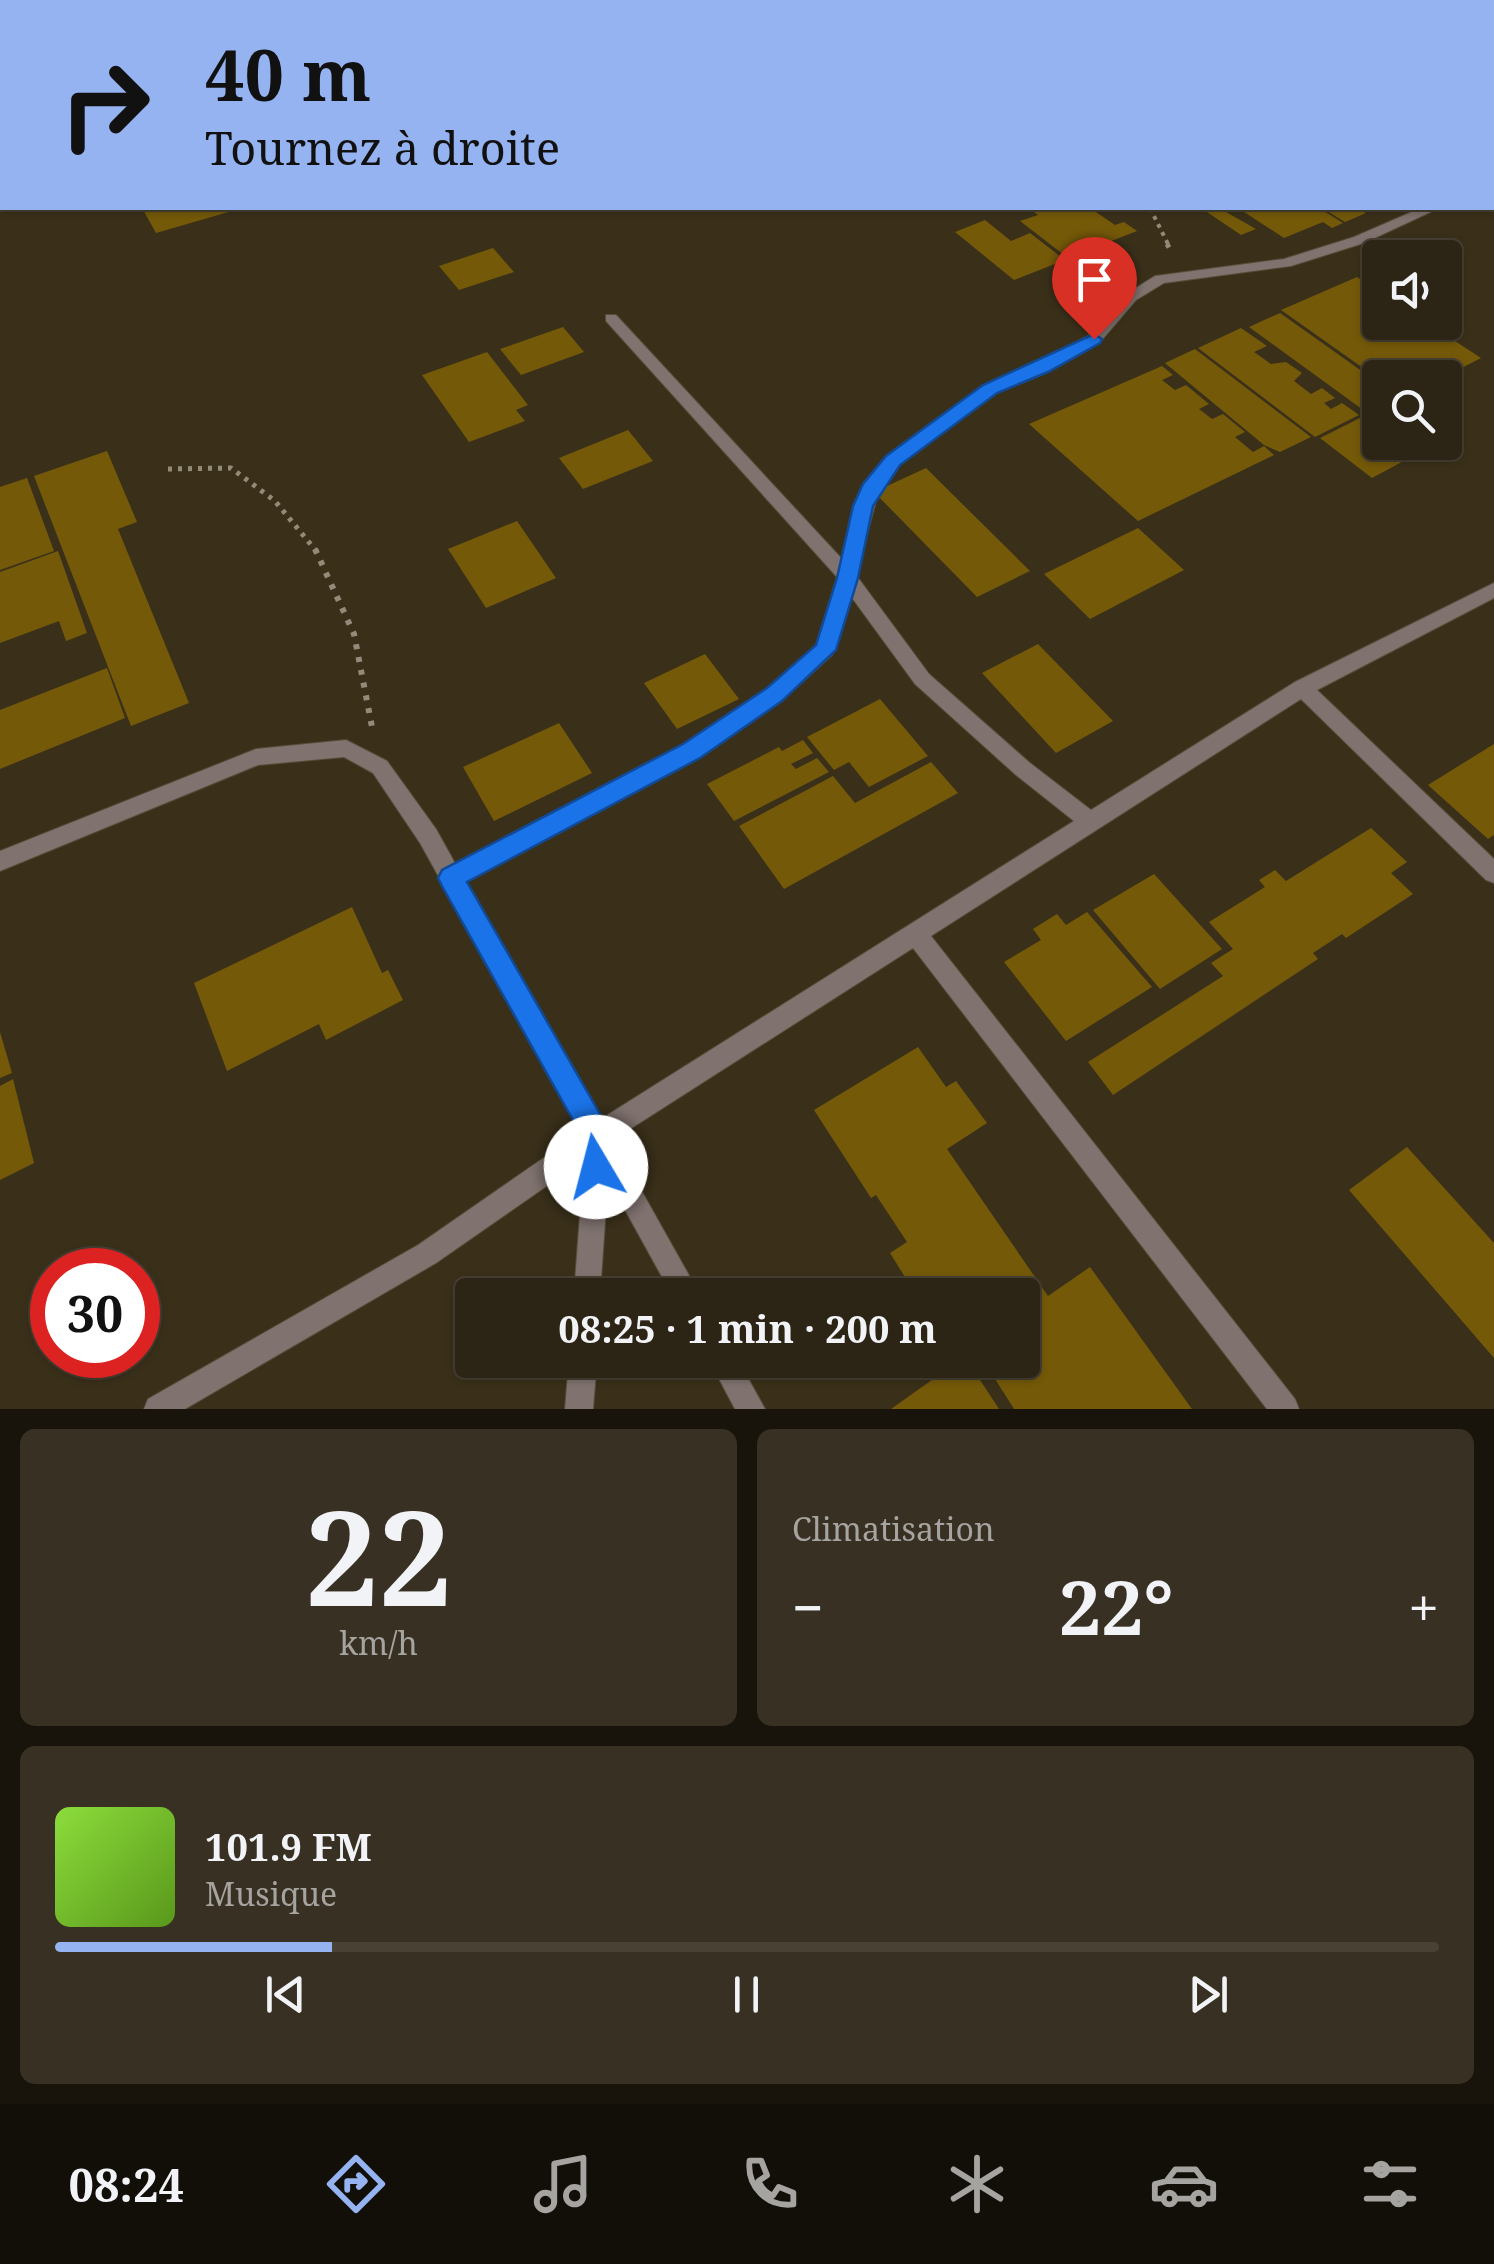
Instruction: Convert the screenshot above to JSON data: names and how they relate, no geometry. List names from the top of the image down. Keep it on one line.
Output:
{"page":{"turn":["40 m","Tournez à droite"],"limit":"30","trip":"08:25 · 1 min · 200 m","tile":[["22","km/h"],"Climatisation"],"heat":["−","22°","+"],"song":["101.9 FM","Musique"],"tabs":"08:24"}}
